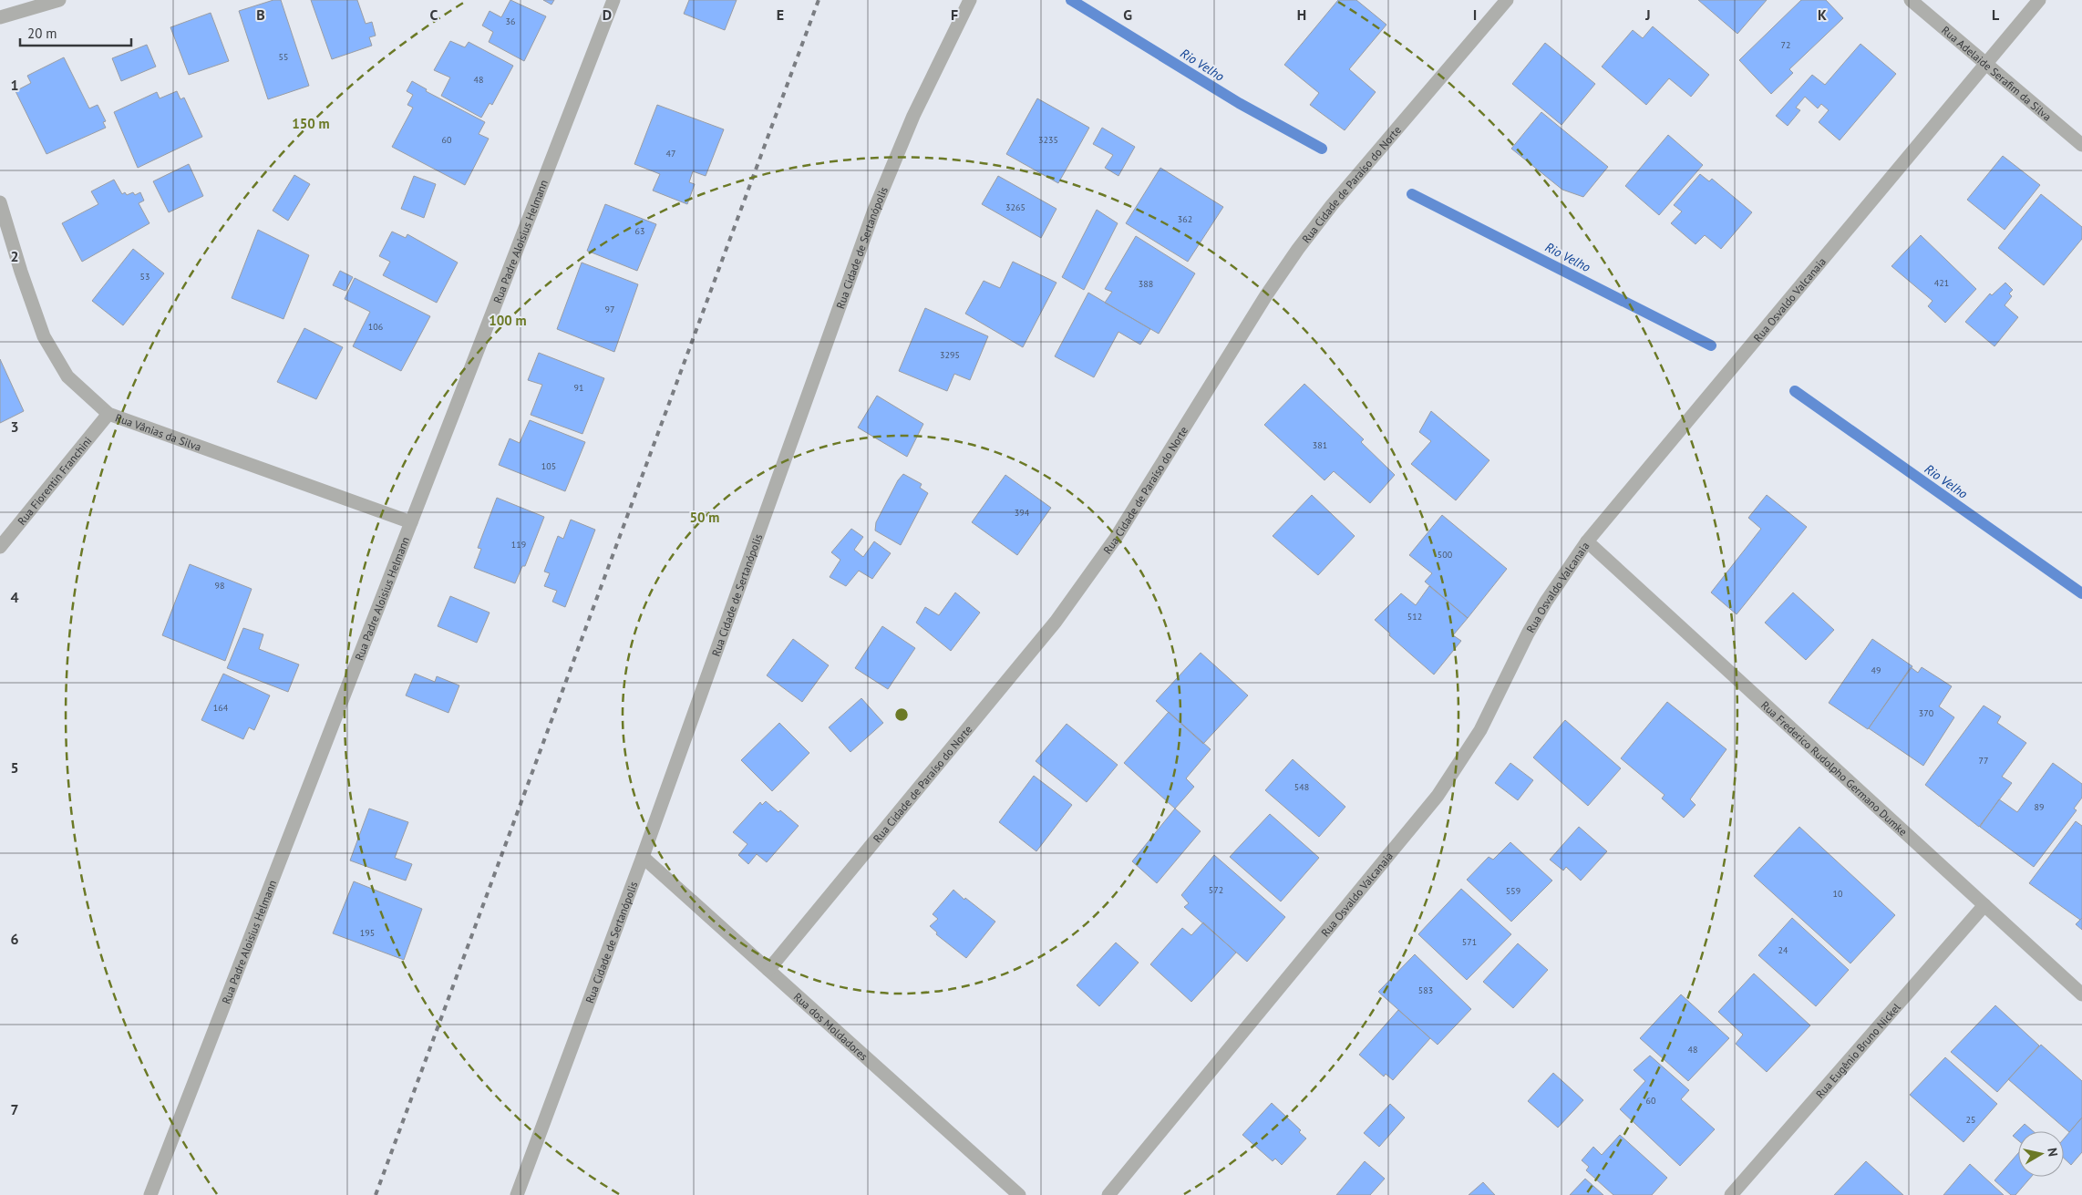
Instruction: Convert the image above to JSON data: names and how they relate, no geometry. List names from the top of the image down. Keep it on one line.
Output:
{"streets":{"street":["Rua Adelaide Serafim da Silva","Rua Cidade de Paraíso do Norte","Rua Padre Aloisius Helmann","Rua Cidade de Sertanópolis","Rua Osvaldo Valcanaia","Rua Vânias da Silva","Rua Fiorentin Franchini","Rua Frederico Rudolpho Germano Dumke","Rua dos Moldadores","Rua Eugênio Bruno Nickel"]},"crossings":[["Rua Adelaide Serafim da Silva","Rua Osvaldo Valcanaia"],["Rua Cidade de Paraíso do Norte","Rua dos Moldadores"],["Rua Padre Aloisius Helmann","Rua Vânias da Silva"],["Rua Cidade de Sertanópolis","Rua dos Moldadores"],["Rua Osvaldo Valcanaia","Rua Frederico Rudolpho Germano Dumke"],["Rua Vânias da Silva","Rua Fiorentin Franchini"],["Rua Frederico Rudolpho Germano Dumke","Rua Eugênio Bruno Nickel"]],"water":["Rio Velho"],"house_numbers":["36","72","55","48","60","3235","47","3265","362","63","53","421","388","97","106","3295","91","381","105","394","119","500","98","512","49","164","370","77","548","89","572","559","10","195","571","24","583","48","60","25"],"scale_bar":"20 m","north":"right","grid":{"columns":["B","C","D","E","F","G","H","I","J","K","L"],"rows":["1","2","3","4","5","6","7"]},"rings":["150 m","100 m","50 m"]}
